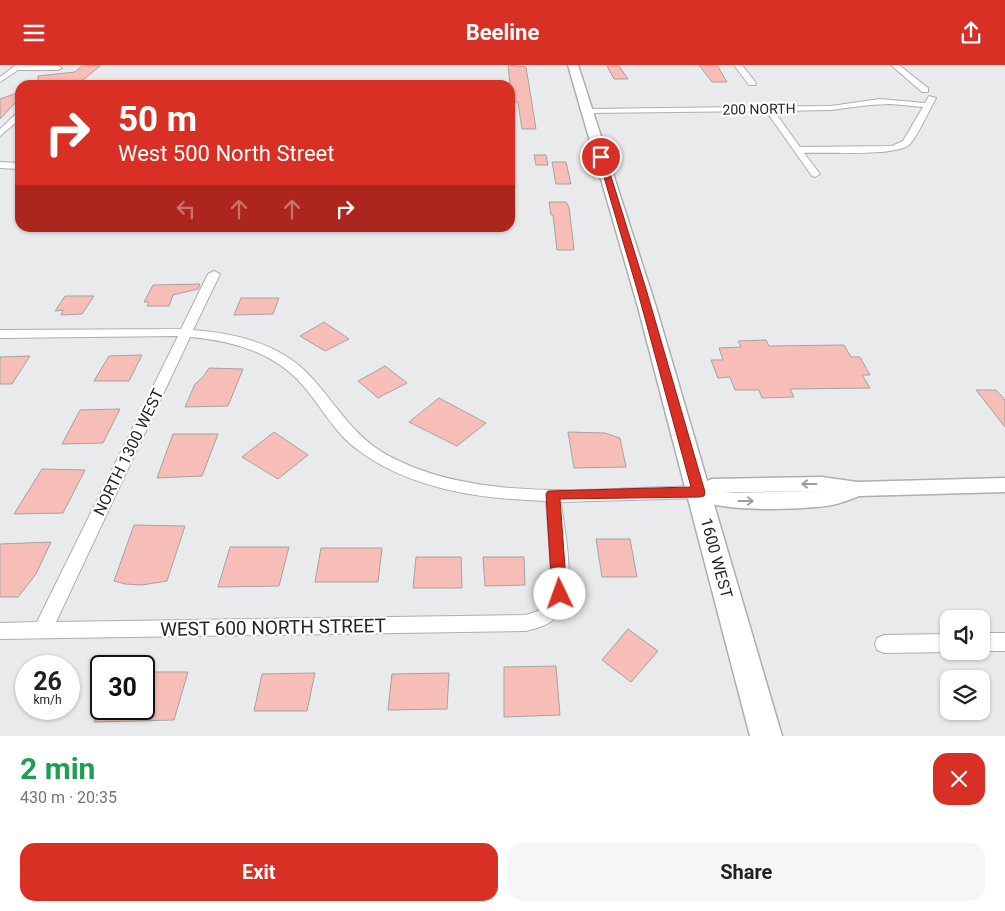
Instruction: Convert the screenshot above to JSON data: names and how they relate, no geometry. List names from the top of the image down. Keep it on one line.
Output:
{"streets":{"main road":["1600 WEST"],"street":["200 NORTH","NORTH 1300 WEST","WEST 600 NORTH STREET"]},"crossings":[["200 NORTH","1600 WEST"],["NORTH 1300 WEST","WEST 600 NORTH STREET"]],"page":{"header":"Beeline","turn":["50 m","West 500 North Street"],"speed":"26 km/h","limit":"30","heading":["2 min","430 m · 20:35"],"buttons":["Exit","Share"]}}
